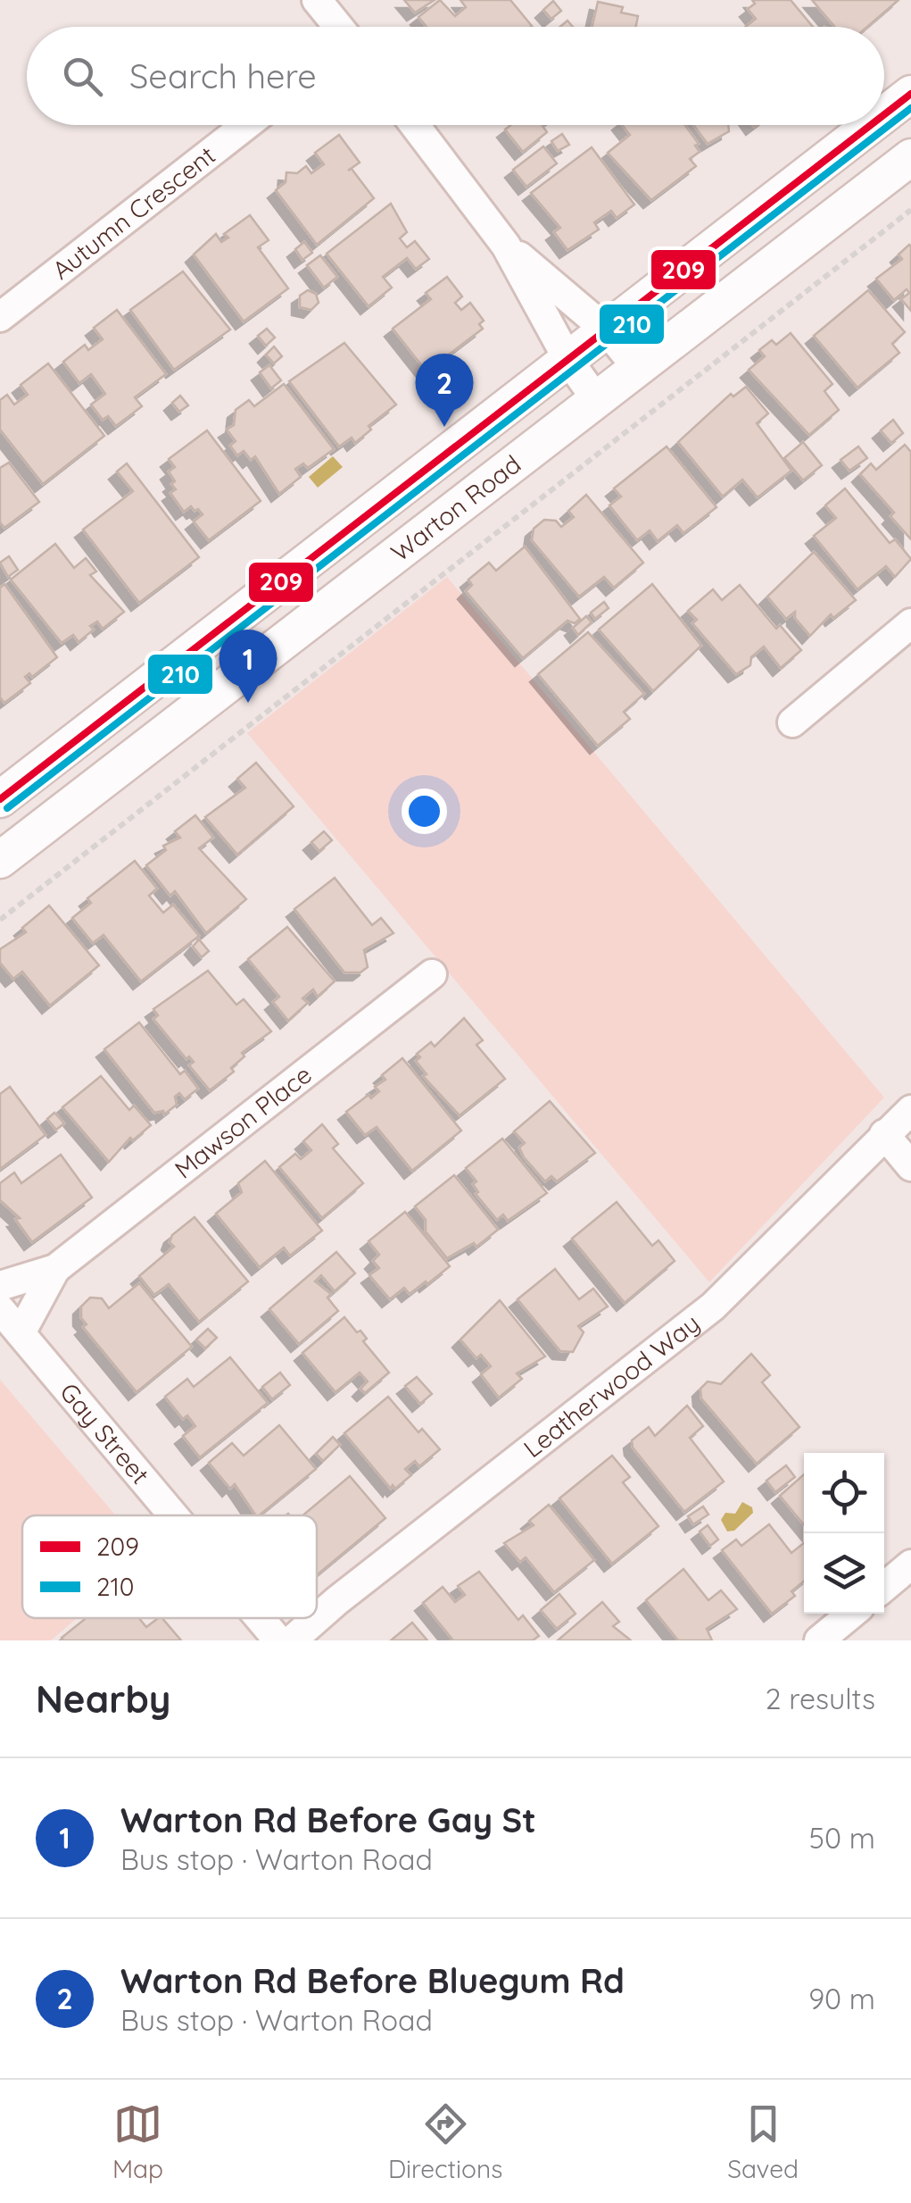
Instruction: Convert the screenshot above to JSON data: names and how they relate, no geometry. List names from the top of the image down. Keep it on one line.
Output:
{"streets":{"main road":["Warton Road"],"street":["Autumn Crescent","Mawson Place","Leatherwood Way","Gay Street"]},"crossings":[["Mawson Place","Gay Street"]],"lines":["transit line 209","transit line 210"],"legend":["209","210"],"page":{"search":"Search here","pins":["2","1"],"heading":["Nearby","2 results"],"list":[{"mark":"1","name":"Warton Rd Before Gay St","note":"Bus stop · Warton Road","value":"50 m"},{"mark":"2","name":"Warton Rd Before Bluegum Rd","note":"Bus stop · Warton Road","value":"90 m"}],"nav":["Map","Directions","Saved"]}}
